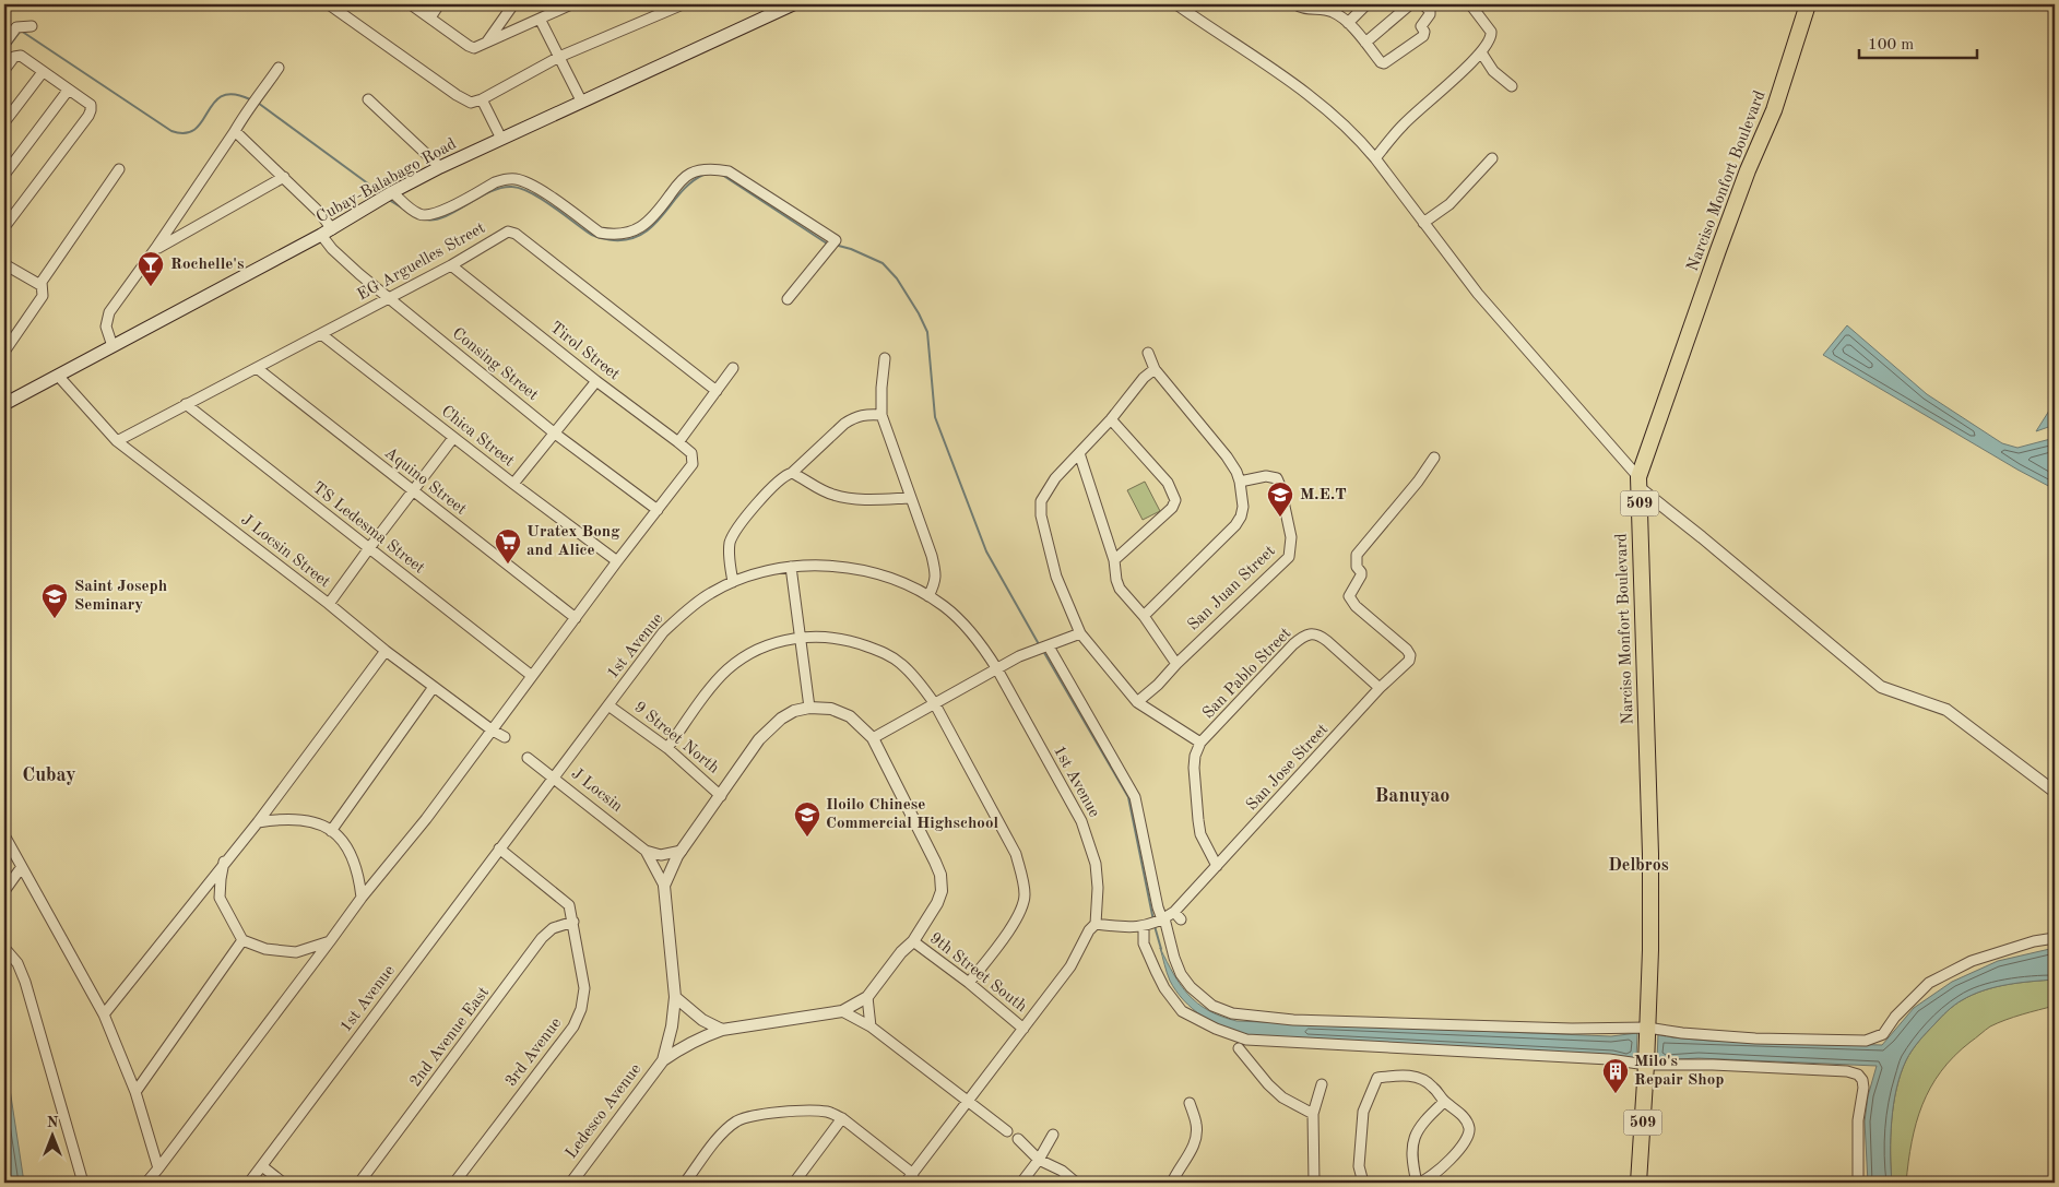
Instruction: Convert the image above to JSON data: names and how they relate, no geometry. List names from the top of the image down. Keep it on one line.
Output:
{"streets":{"main road":["Cubay-Balabago Road","Narciso Monfort Boulevard","509"],"street":["EG Arguelles Street","Tirol Street","Consing Street","Chica Street","Aquino Street","TS Ledesma Street","J Locsin Street","San Juan Street","1st Avenue","San Pablo Street","9 Street North","San Jose Street","J Locsin","9th Street South","2nd Avenue East","3rd Avenue","Ledesco Avenue"]},"crossings":[["Cubay-Balabago Road","Consing Street"],["Cubay-Balabago Road","J Locsin Street"],["EG Arguelles Street","Tirol Street"],["EG Arguelles Street","Consing Street"],["EG Arguelles Street","Chica Street"],["EG Arguelles Street","Aquino Street"],["EG Arguelles Street","TS Ledesma Street"],["EG Arguelles Street","J Locsin Street"],["Tirol Street","Consing Street"],["1st Avenue","9 Street North"],["1st Avenue","J Locsin"],["1st Avenue","3rd Avenue"],["San Pablo Street","San Jose Street"],["2nd Avenue East","3rd Avenue"]],"districts":["Cubay","Banuyao","Delbros"],"places":{"bar":["Rochelle's"],"school or university":["M.E.T","Saint Joseph Seminary","Iloilo Chinese Commercial Highschool"],"supermarket":["Uratex Bong and Alice"],"building":["Milo's Repair Shop"]},"scale_bar":"100 m","north":"top"}
